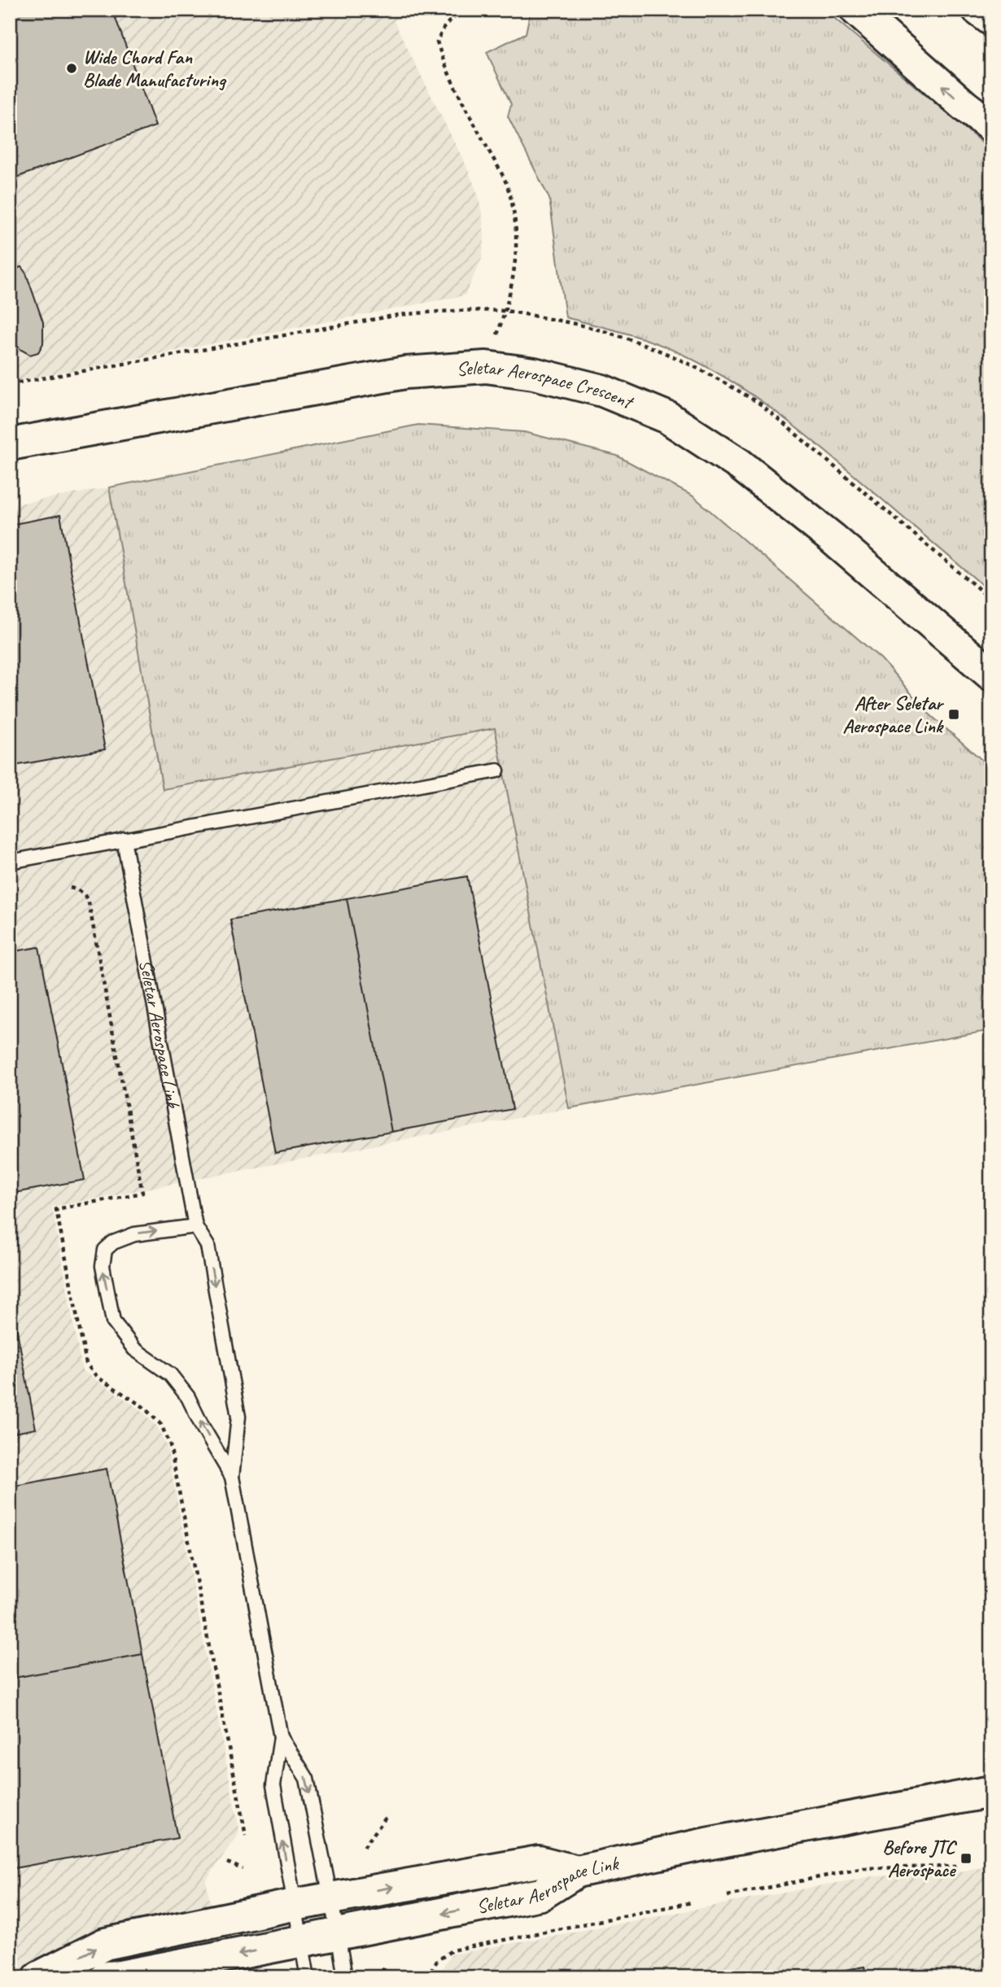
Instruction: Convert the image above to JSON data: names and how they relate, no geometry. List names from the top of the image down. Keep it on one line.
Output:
{"streets":{"street":["Seletar Aerospace Crescent","Seletar Aerospace Link"]},"places":{"other":["Wide Chord Fan Blade Manufacturing"],"transit":["After Seletar Aerospace Link","Before JTC Aerospace"]}}
